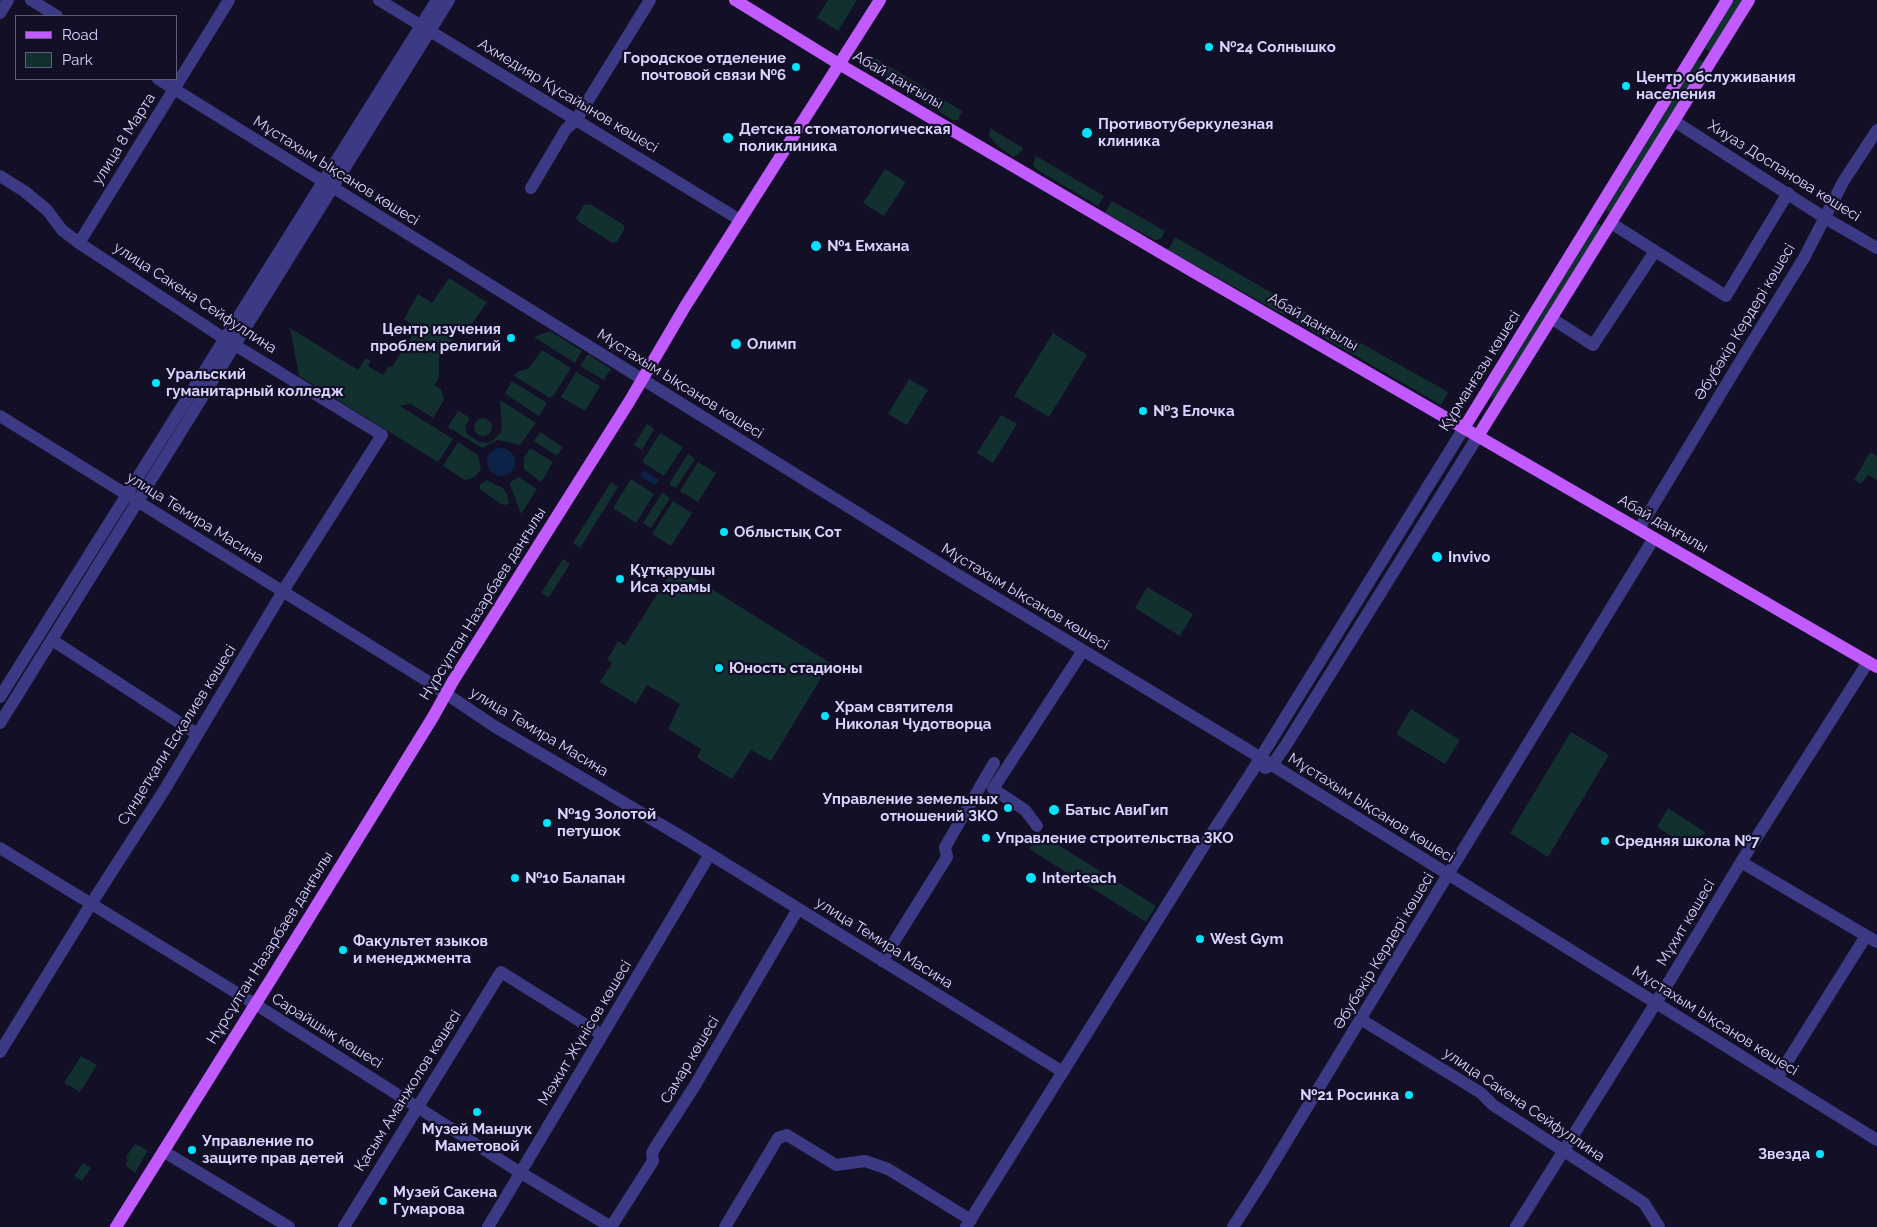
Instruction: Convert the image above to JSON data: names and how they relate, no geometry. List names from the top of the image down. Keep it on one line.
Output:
{"streets":{"main road":["Абай даңғылы","Құрманғазы көшесі","Нұрсұлтан Назарбаев даңғылы"],"street":["Ахмедияр Құсайынов көшесі","улица 8 Марта","Мұстахым Ықсанов көшесі","Хиуаз Доспанова көшесі","улица Сакена Сейфуллина","Әбубәкір Кердері көшесі","улица Темира Масина","Сүндетқали Есқалиев көшесі","Мұхит көшесі","Сарайшық көшесі","Мәжит Жүнісов көшесі","Самар көшесі","Қасым Аманжолов көшесі"]},"crossings":[["Абай даңғылы","Әбубәкір Кердері көшесі"],["Абай даңғылы","Құрманғазы көшесі"],["Абай даңғылы","Нұрсұлтан Назарбаев даңғылы"],["Абай даңғылы","Мұхит көшесі"],["Ахмедияр Құсайынов көшесі","Нұрсұлтан Назарбаев даңғылы"],["улица 8 Марта","Мұстахым Ықсанов көшесі"],["улица 8 Марта","улица Сакена Сейфуллина"],["Мұстахым Ықсанов көшесі","Әбубәкір Кердері көшесі"],["Мұстахым Ықсанов көшесі","Құрманғазы көшесі"],["Мұстахым Ықсанов көшесі","Нұрсұлтан Назарбаев даңғылы"],["Мұстахым Ықсанов көшесі","Мұхит көшесі"],["Хиуаз Доспанова көшесі","Әбубәкір Кердері көшесі"],["улица Сакена Сейфуллина","Әбубәкір Кердері көшесі"],["улица Сакена Сейфуллина","Сүндетқали Есқалиев көшесі"],["улица Сакена Сейфуллина","Мұхит көшесі"],["Құрманғазы көшесі","улица Темира Масина"],["улица Темира Масина","Нұрсұлтан Назарбаев даңғылы"],["улица Темира Масина","Сүндетқали Есқалиев көшесі"],["улица Темира Масина","Мәжит Жүнісов көшесі"],["улица Темира Масина","Самар көшесі"],["Нұрсұлтан Назарбаев даңғылы","Сарайшық көшесі"],["Сүндетқали Есқалиев көшесі","Сарайшық көшесі"],["Сарайшық көшесі","Мәжит Жүнісов көшесі"],["Сарайшық көшесі","Самар көшесі"],["Сарайшық көшесі","Қасым Аманжолов көшесі"],["Мәжит Жүнісов көшесі","Қасым Аманжолов көшесі"]],"places":["№24 Солнышко","Городское отделение почтовой связи №6","Центр обслуживания наcеления","Противотуберкулезная клиника","Детская стоматологическая поликлиника","№1 Емхана","Центр изучения проблем религий","Олимп","Уральский гуманитарный колледж","№3 Елочка","Облыстық Сот","Invivo","Құтқарушы Иса храмы","Юность стадионы","Храм святителя Николая Чудотворца","Управление земельных отношений ЗКО","Батыс АвиГип","№19 Золотой петушок","Управление строительства ЗКО","Средняя школа №7","№10 Балапан","Interteach","West Gym","Факультет языков и менеджмента","№21 Росинка","Музей Маншук Маметовой","Управление по защите прав детей","Звезда","Музей Сакена Гумарова"],"legend":["Road","Park"]}
